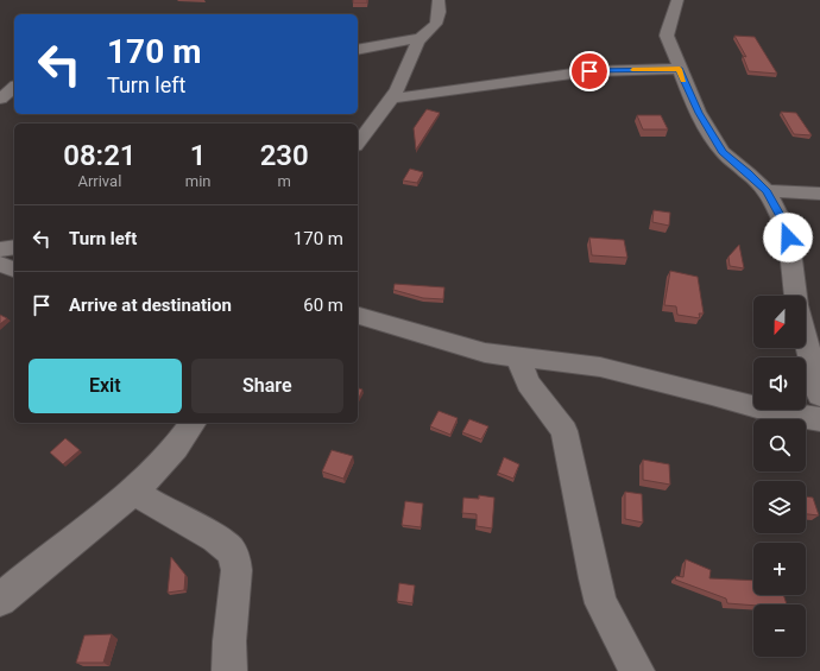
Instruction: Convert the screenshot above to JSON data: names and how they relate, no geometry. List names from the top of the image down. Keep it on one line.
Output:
{"north":"bottom","page":{"turn":["170 m","Turn left"],"eta":["08:21","Arrival","1","min","230","m"],"list":[{"name":"Turn left","value":"170 m"},{"name":"Arrive at destination","value":"60 m"}],"map_buttons":["+","−"],"buttons":["Exit","Share"]}}
